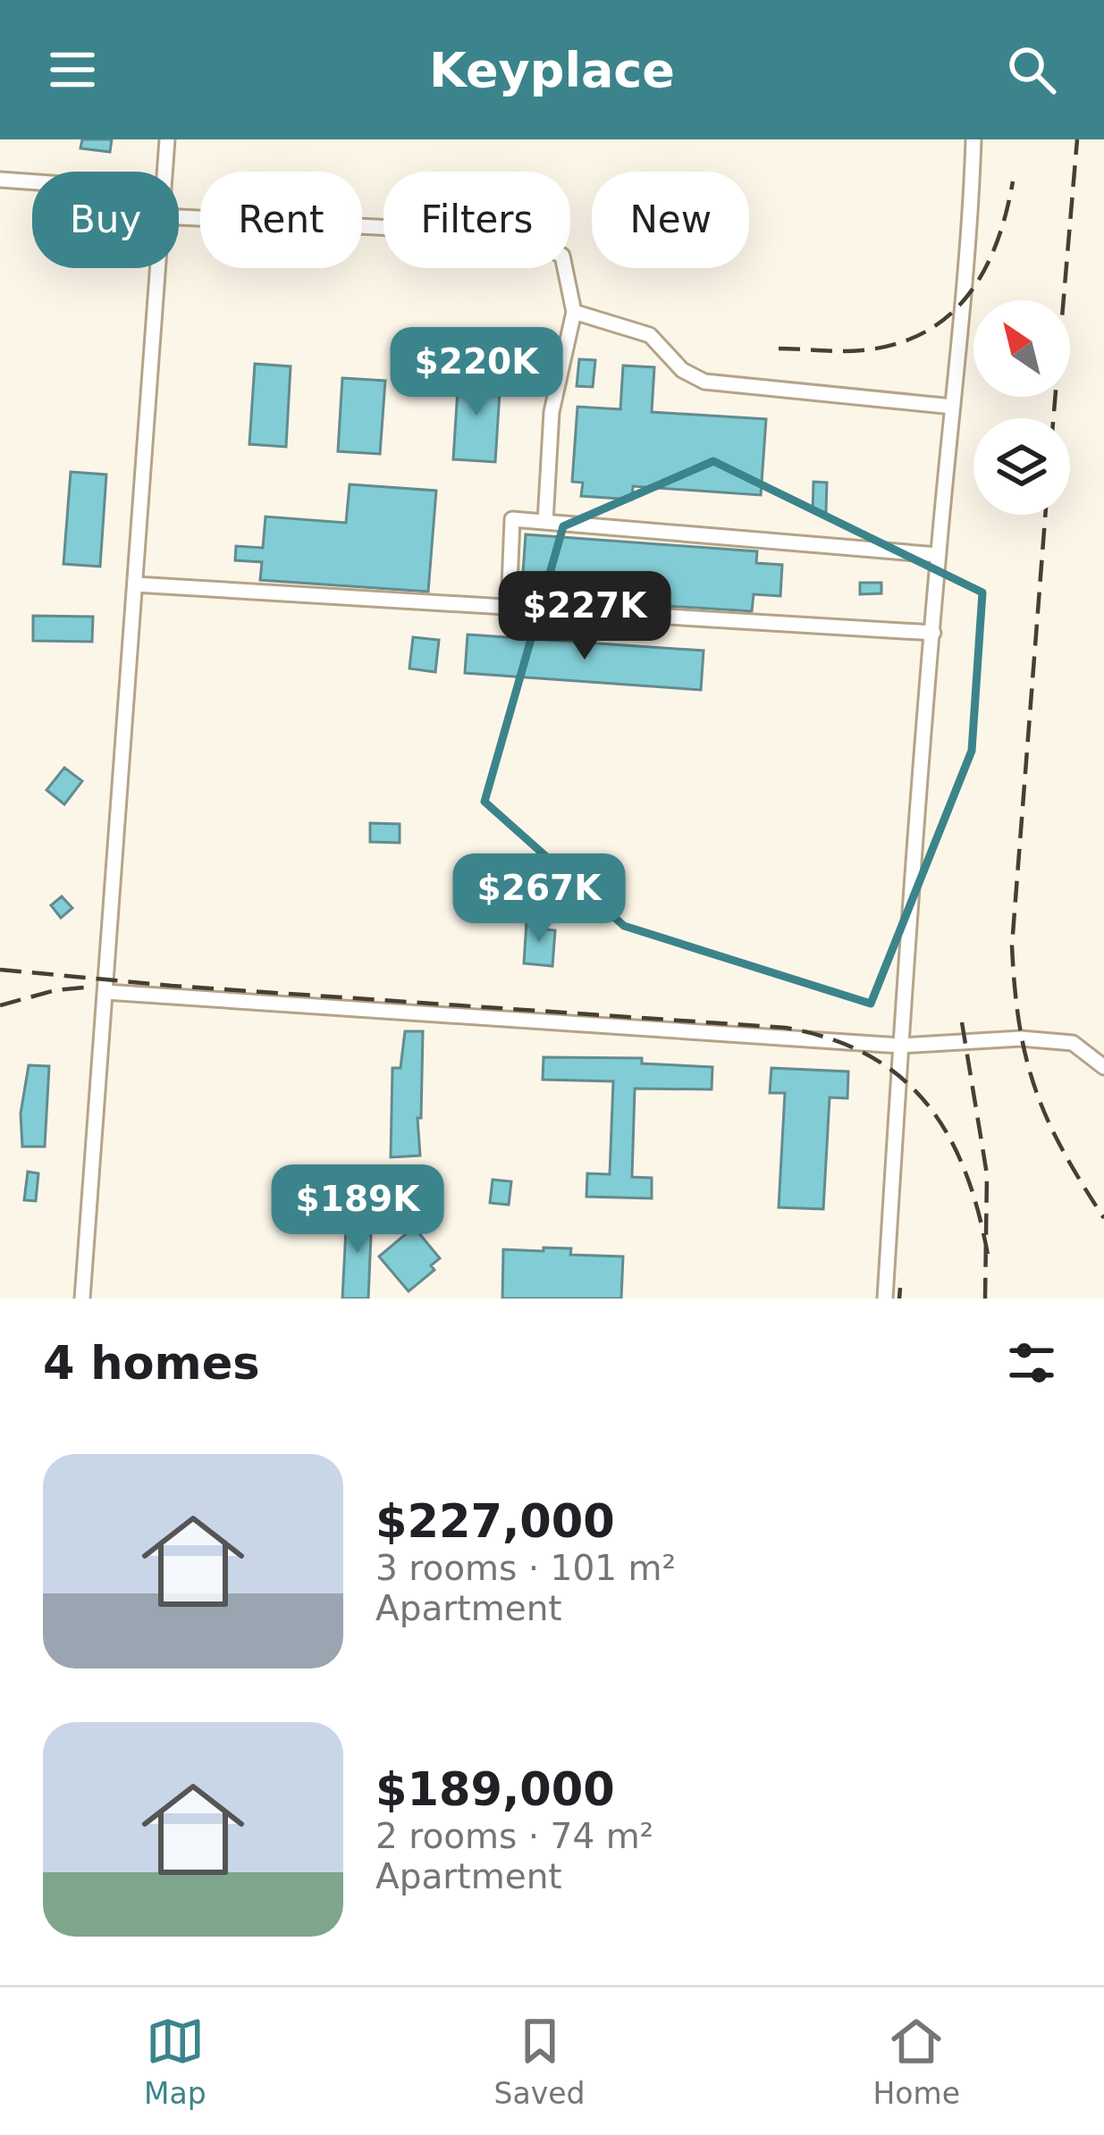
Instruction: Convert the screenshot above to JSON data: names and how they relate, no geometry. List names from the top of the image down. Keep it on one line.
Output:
{"north":"top left","page":{"header":"Keyplace","chip":["Buy","Rent","Filters","New"],"price":["$220K","$227K","$267K","$189K"],"heading":"4 homes","list":[{"name":"$227,000","note":"3 rooms · 101 m² · Apartment"},{"name":"$189,000","note":"2 rooms · 74 m² · Apartment"}],"tabs":["Map","Saved","Home"]}}
